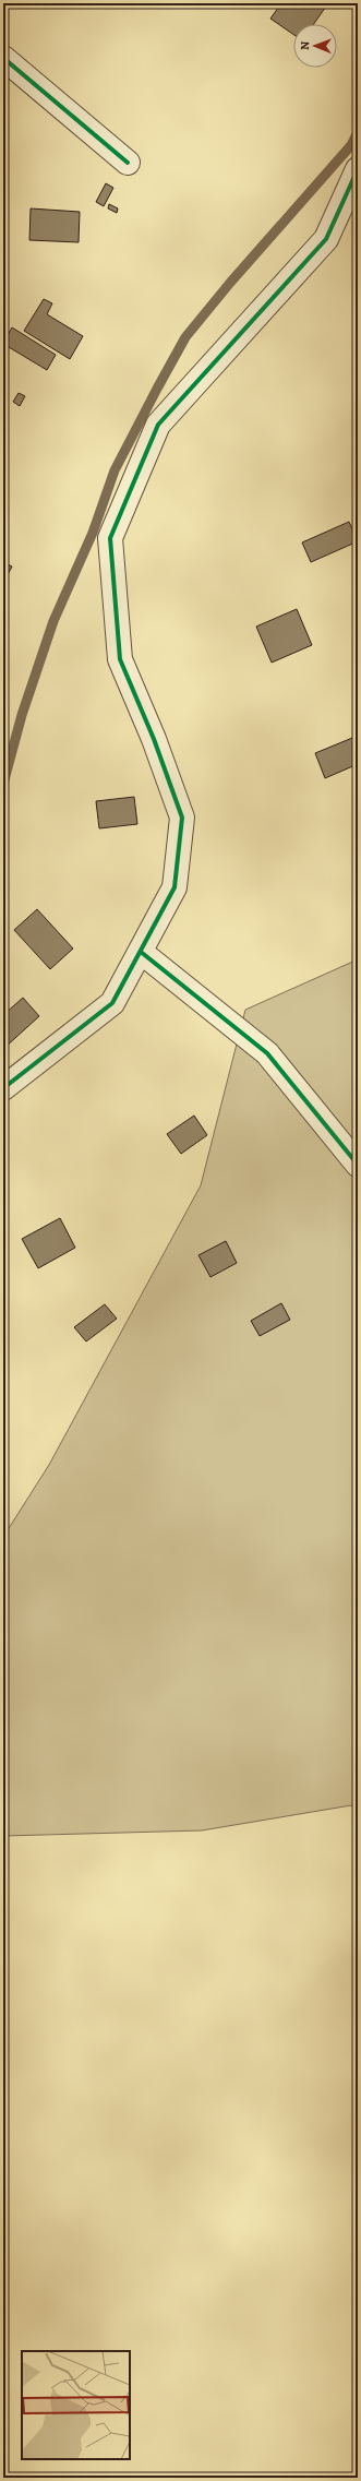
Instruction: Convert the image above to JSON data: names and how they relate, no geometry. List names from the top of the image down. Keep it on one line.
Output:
{"north":"left"}
